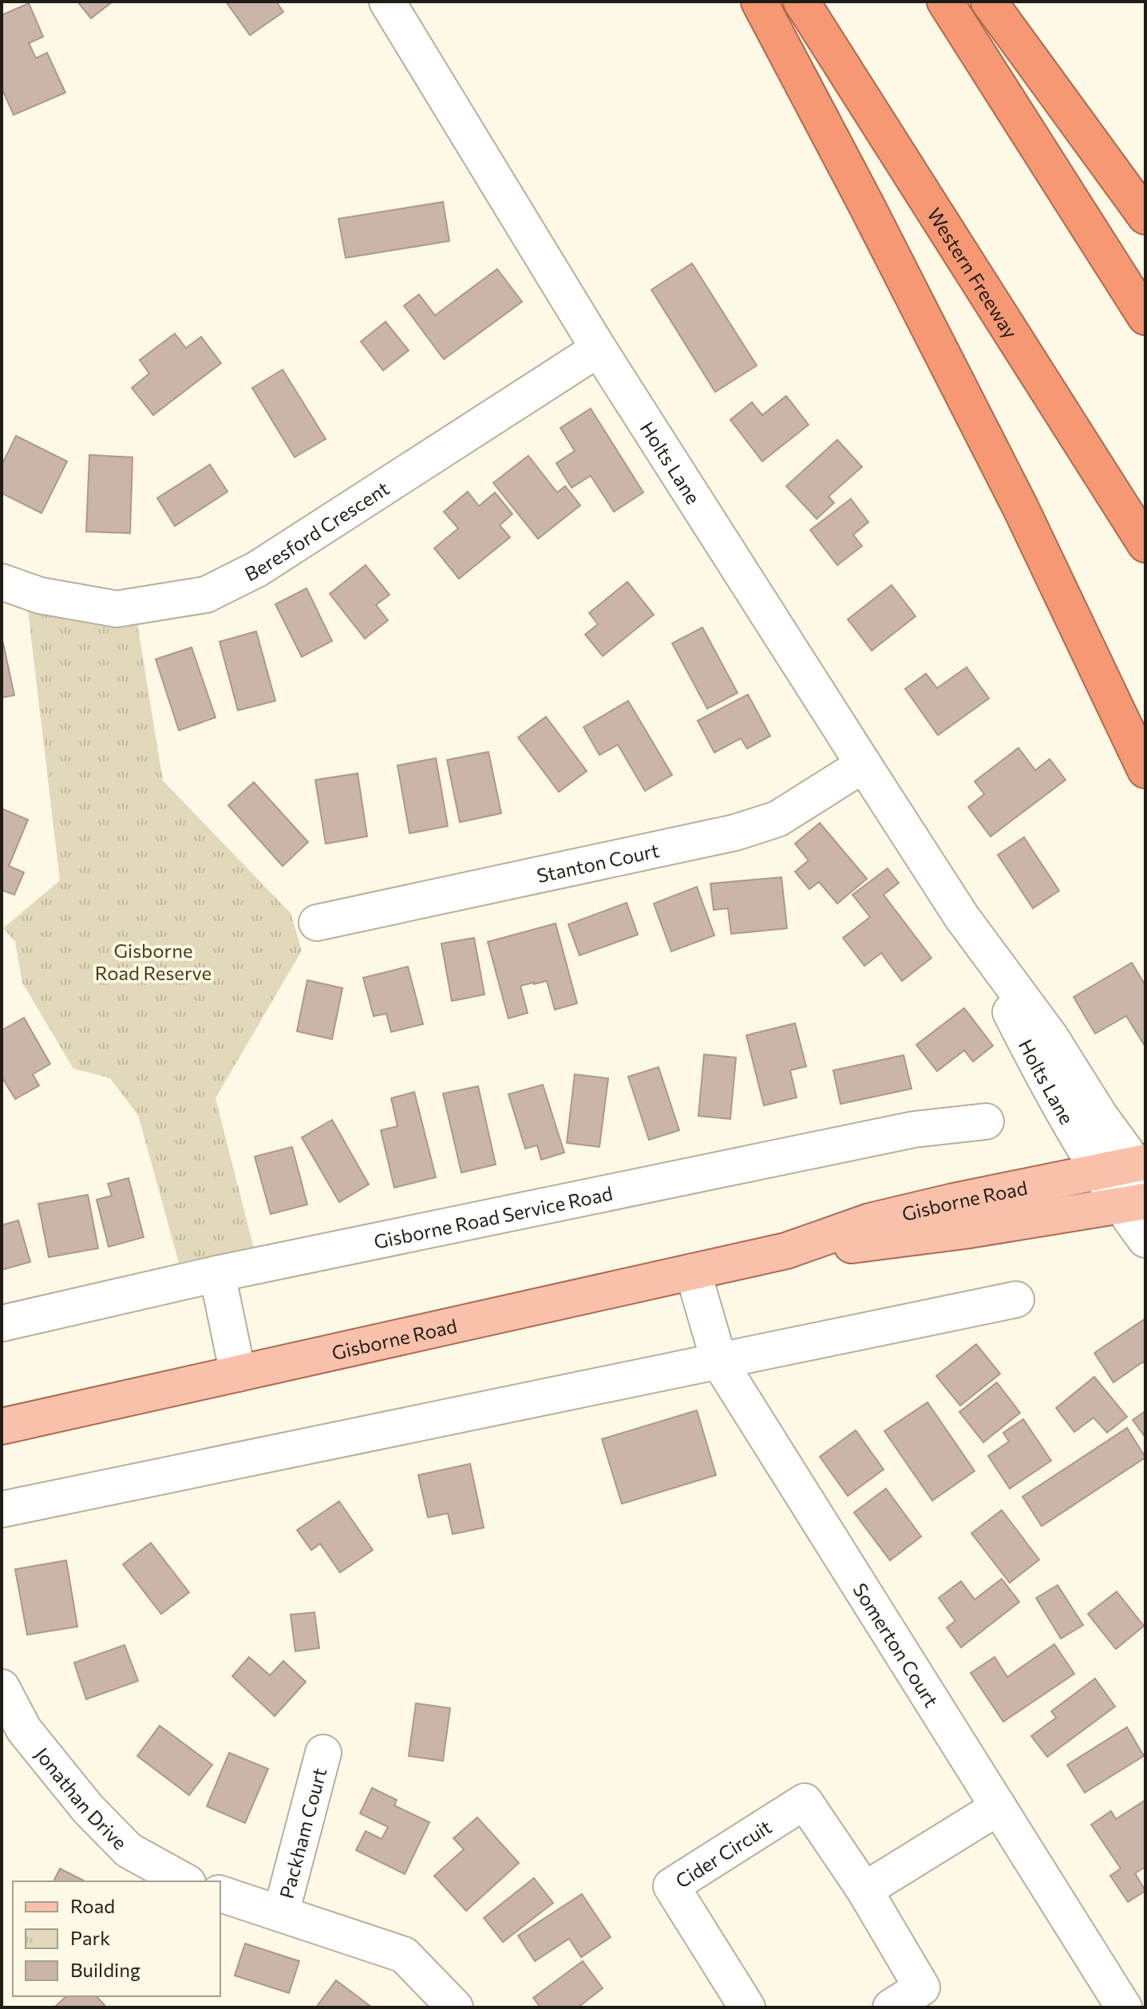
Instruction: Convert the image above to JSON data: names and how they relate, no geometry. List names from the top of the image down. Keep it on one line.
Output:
{"streets":{"highway":["Western Freeway"],"main road":["Gisborne Road"],"street":["Holts Lane","Beresford Crescent","Stanton Court","Gisborne Road Service Road","Somerton Court","Jonathan Drive","Packham Court","Cider Circuit"]},"crossings":[["Holts Lane","Beresford Crescent"],["Holts Lane","Stanton Court"],["Holts Lane","Gisborne Road"],["Gisborne Road","Somerton Court"]],"parks":["Gisborne Road Reserve"],"legend":["Road","Park","Building"]}
